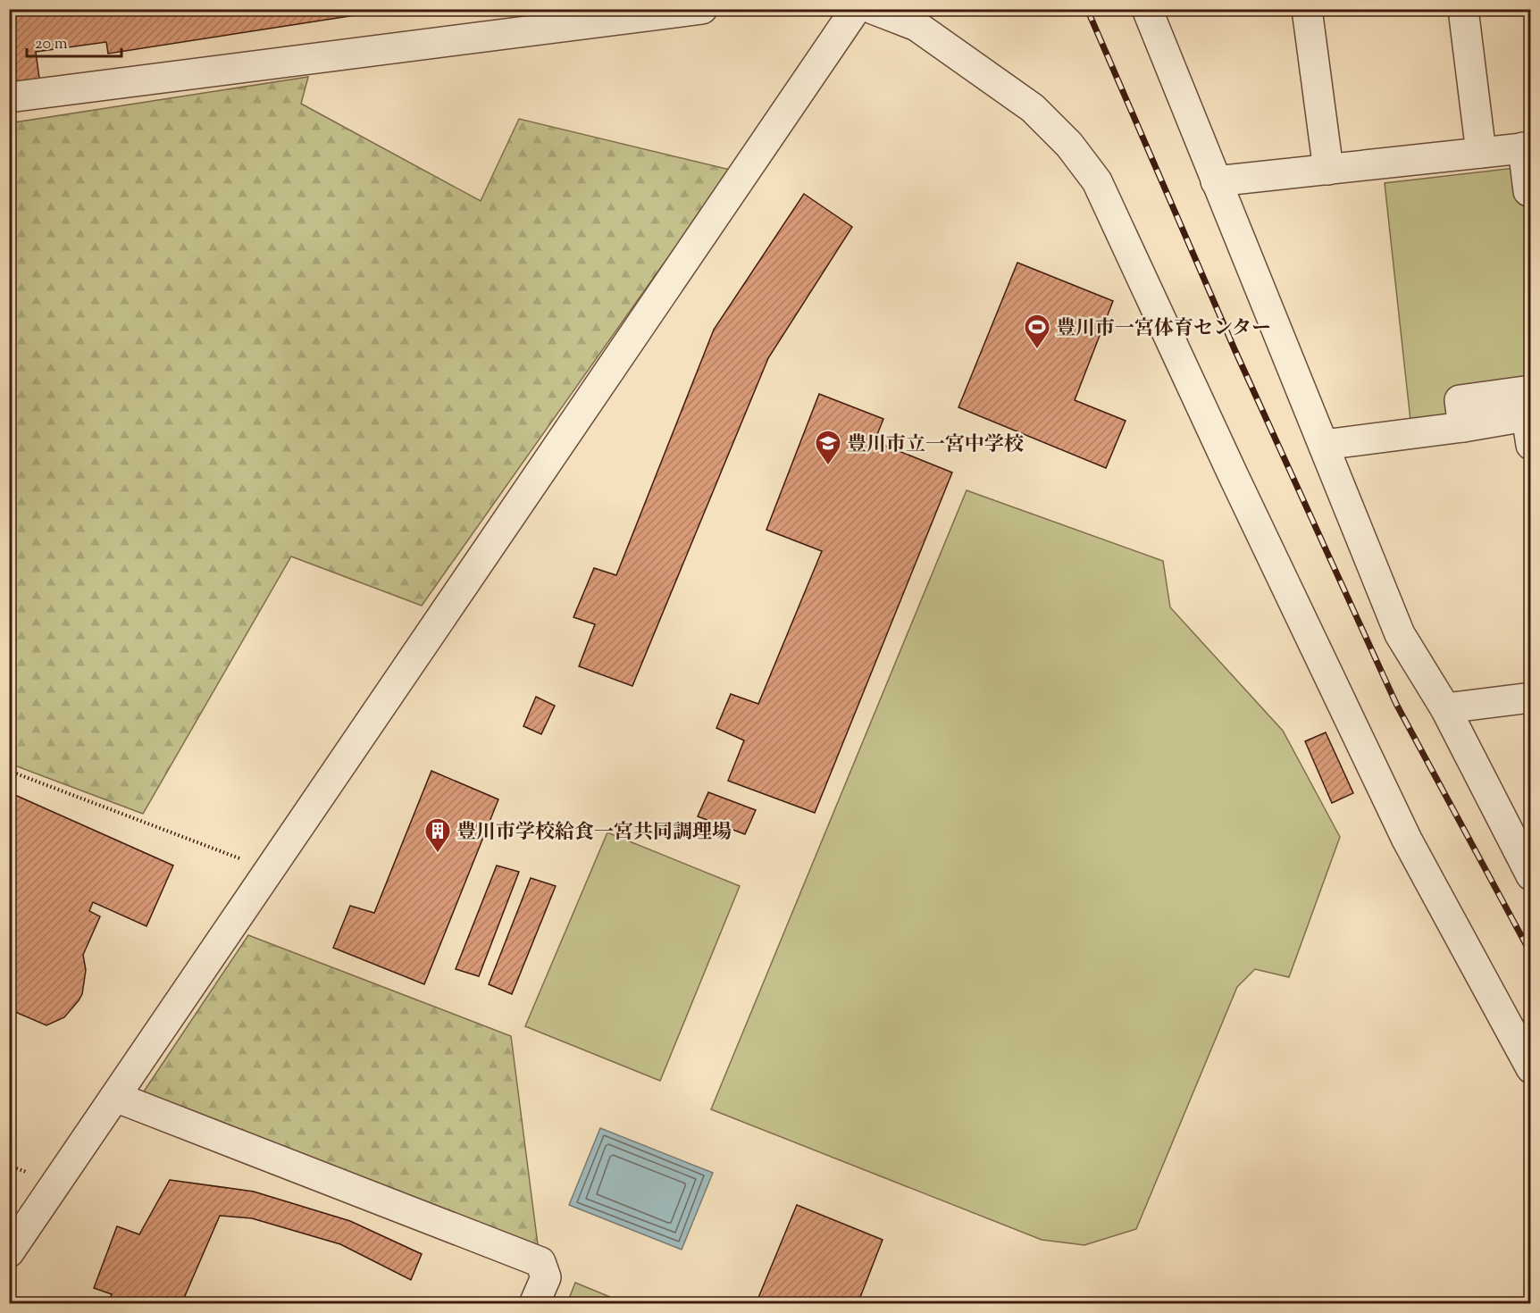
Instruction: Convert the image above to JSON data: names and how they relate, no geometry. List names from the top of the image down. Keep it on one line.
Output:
{"places":{"sports":["豊川市一宮体育センター"],"school or university":["豊川市立一宮中学校"],"building":["豊川市学校給食一宮共同調理場"]},"scale_bar":"20 m"}
